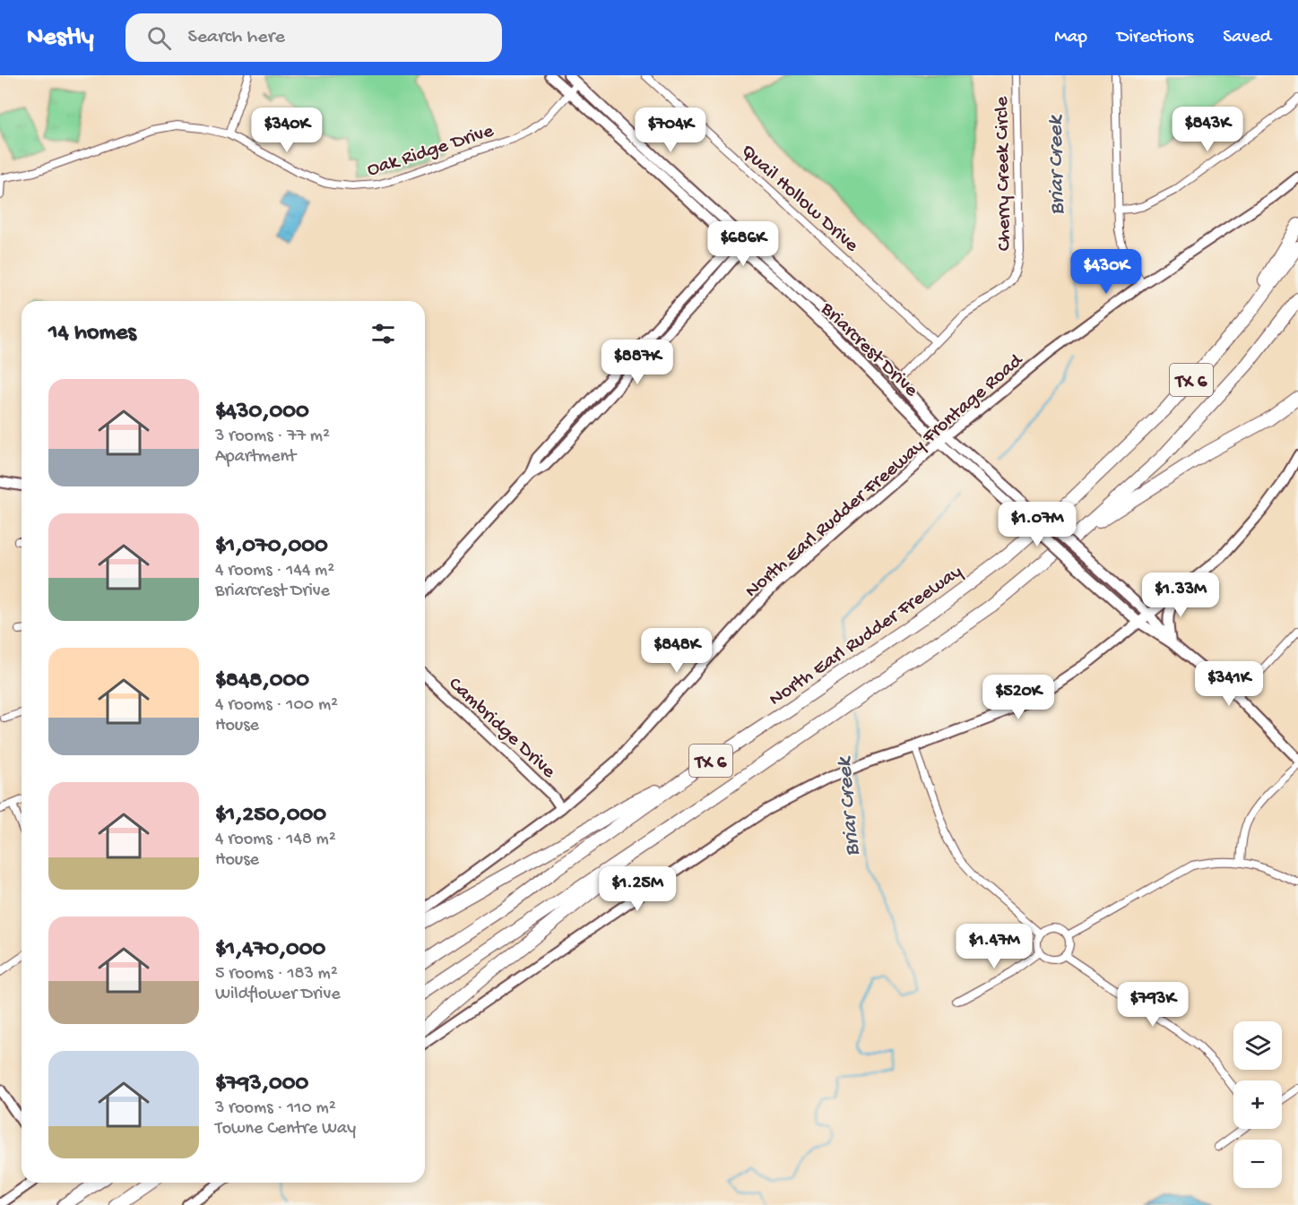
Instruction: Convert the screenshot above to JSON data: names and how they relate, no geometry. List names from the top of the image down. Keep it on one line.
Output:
{"streets":{"highway":["TX 6","North Earl Rudder Freeway"],"main road":["Briarcrest Drive","North Earl Rudder Freeway Frontage Road","Cambridge Drive"],"street":["Oak Ridge Drive","Cherry Creek Circle","Quail Hollow Drive"]},"crossings":[["Oak Ridge Drive","Briarcrest Drive"],["Cherry Creek Circle","Quail Hollow Drive"],["Cherry Creek Circle","Briarcrest Drive"],["Briarcrest Drive","North Earl Rudder Freeway Frontage Road"],["North Earl Rudder Freeway Frontage Road","Cambridge Drive"]],"water":["Briar Creek"],"page":{"header":"Nestly","search":"Search here","nav":["Map","Directions","Saved"],"price":["$843K","$340K","$704K","$686K","$430K","$887K","$1.07M","$1.33M","$848K","$341K","$520K","$1.25M","$1.47M","$793K"],"heading":"14 homes","list":[{"name":"$430,000","note":"3 rooms · 77 m² · Apartment"},{"name":"$1,070,000","note":"4 rooms · 144 m² · Briarcrest Drive"},{"name":"$848,000","note":"4 rooms · 100 m² · House"},{"name":"$1,250,000","note":"4 rooms · 148 m² · House"},{"name":"$1,470,000","note":"5 rooms · 183 m² · Wildflower Drive"},{"name":"$793,000","note":"3 rooms · 110 m² · Towne Centre Way"}],"map_buttons":["+","−"]}}
